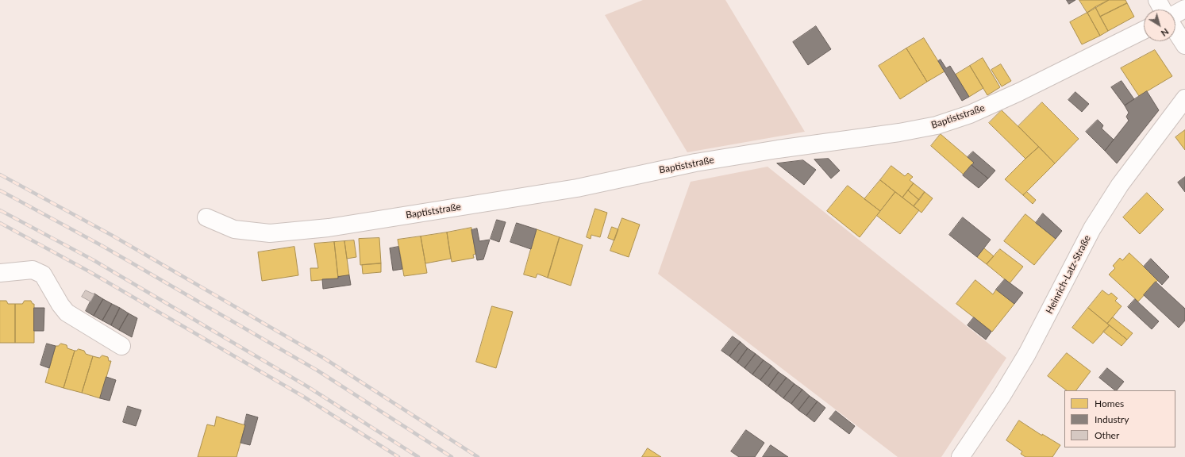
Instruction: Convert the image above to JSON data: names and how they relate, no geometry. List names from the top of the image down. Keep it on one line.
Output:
{"streets":{"street":["Baptiststraße","Heinrich-Latz-Straße"]},"legend":["Homes","Industry","Other"],"north":"bottom right"}
